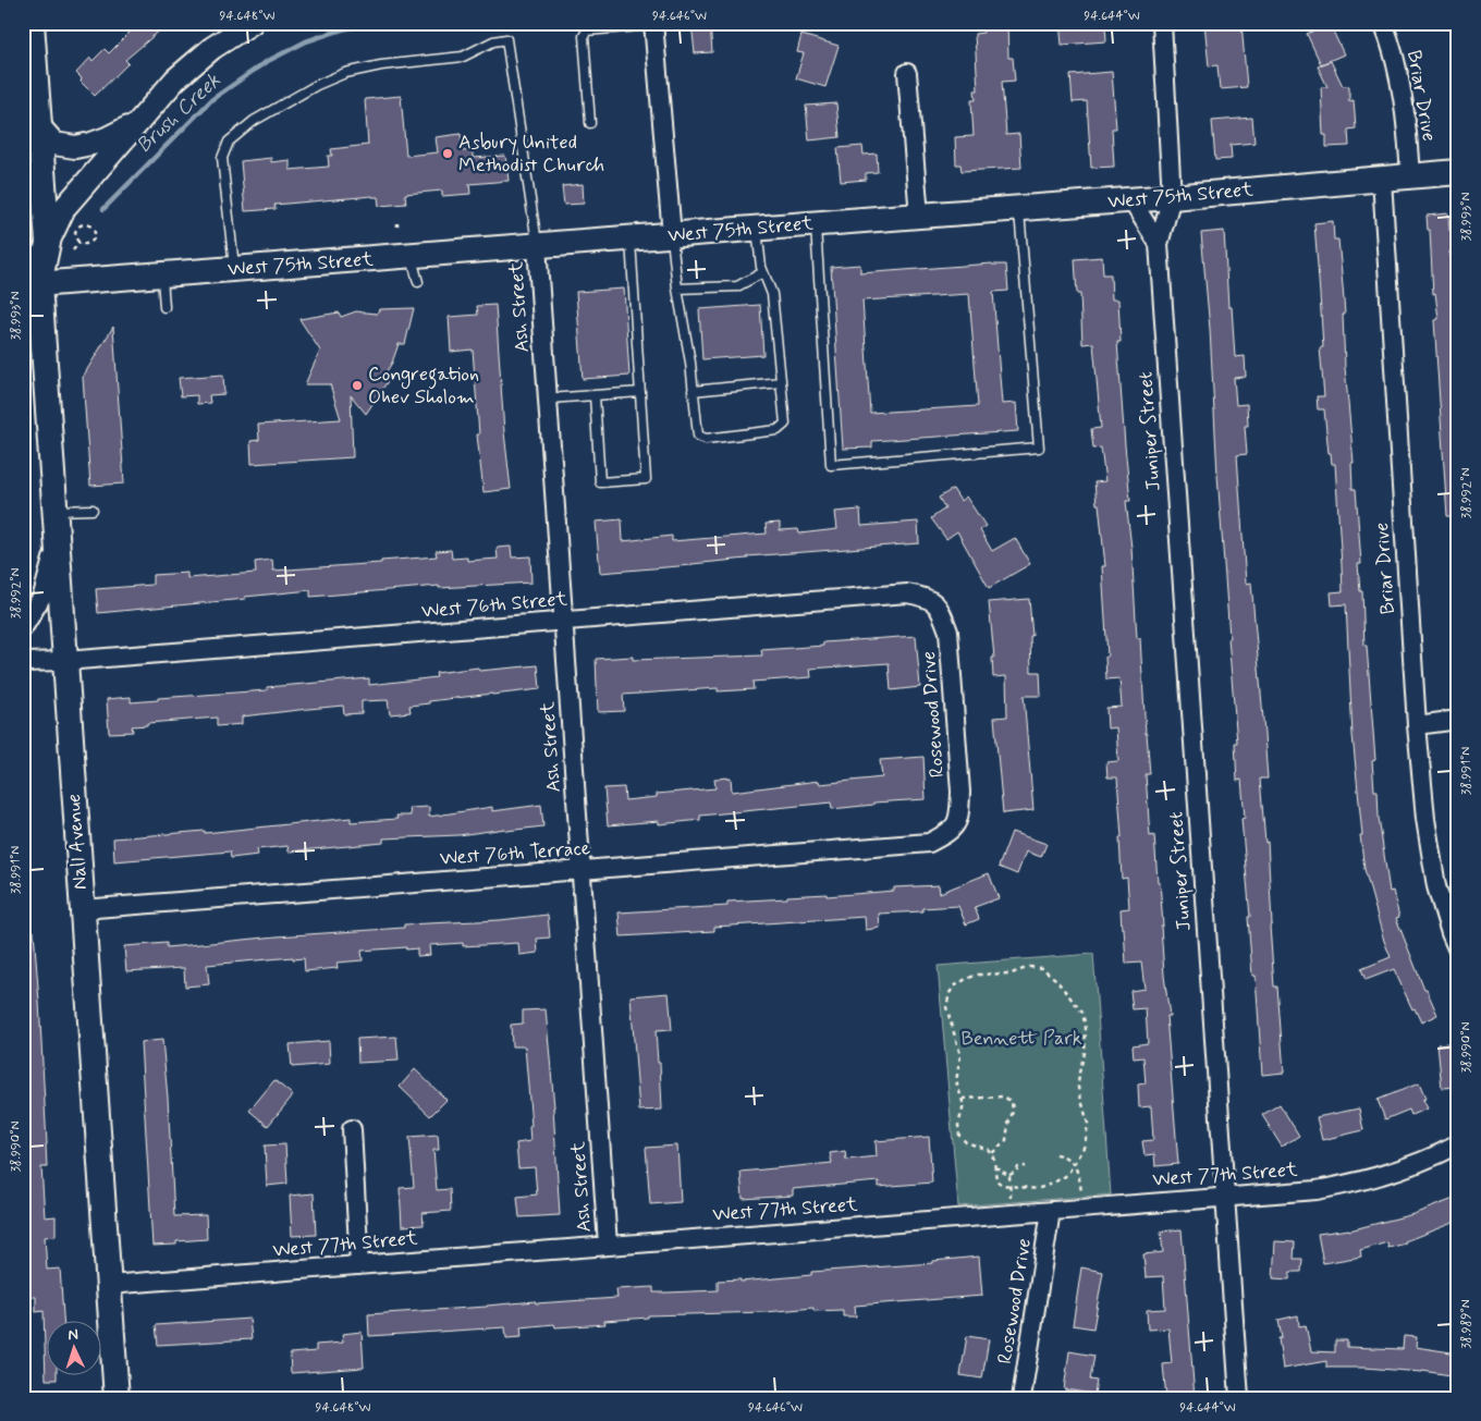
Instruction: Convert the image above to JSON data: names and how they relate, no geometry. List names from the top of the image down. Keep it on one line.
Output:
{"streets":{"main road":["West 75th Street","Nall Avenue"],"street":["Briar Drive","Ash Street","Juniper Street","West 76th Street","Rosewood Drive","West 76th Terrace","West 77th Street"]},"crossings":[["Briar Drive","West 75th Street"],["West 75th Street","Ash Street"],["West 75th Street","Juniper Street"],["West 75th Street","Nall Avenue"],["Ash Street","West 76th Street"],["Ash Street","West 76th Terrace"],["Ash Street","West 77th Street"],["Juniper Street","West 77th Street"],["West 76th Street","Rosewood Drive"],["West 76th Street","Nall Avenue"],["Rosewood Drive","West 76th Terrace"],["Rosewood Drive","West 77th Street"],["Nall Avenue","West 76th Terrace"],["Nall Avenue","West 77th Street"]],"water":["Brush Creek"],"parks":["Bennett Park"],"places":["Asbury United Methodist Church","Congregation Ohev Sholom"],"north":"top","coordinates":["94.648°W","94.646°W","94.644°W","38.993°N","38.992°N","38.991°N","38.990°N","38.989°N"]}
